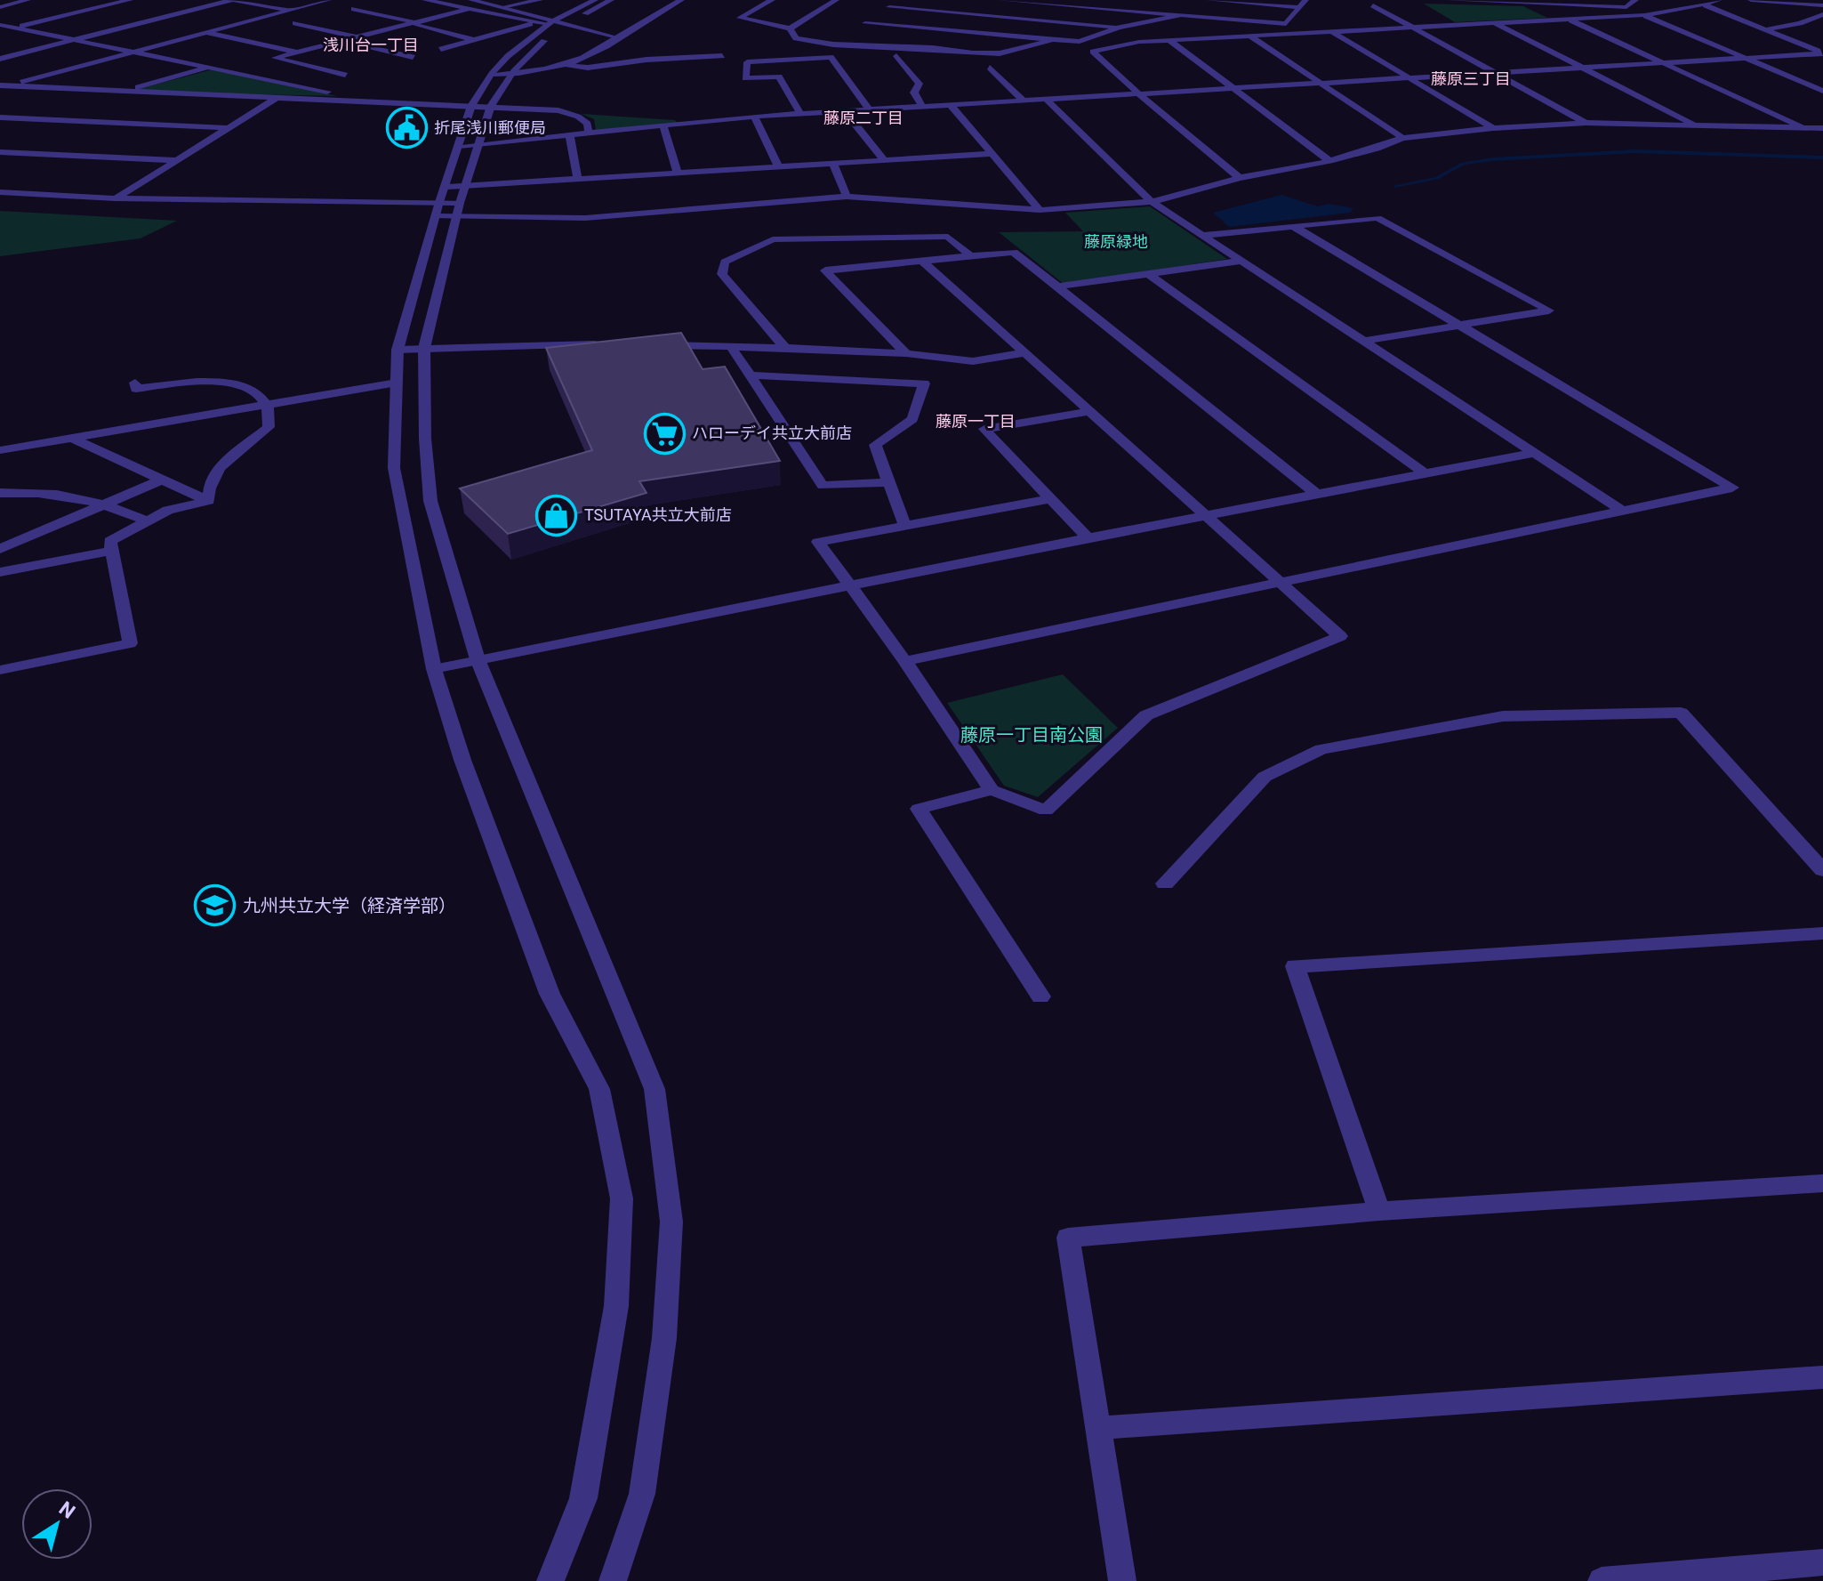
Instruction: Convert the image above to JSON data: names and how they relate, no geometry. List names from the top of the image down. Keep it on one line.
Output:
{"districts":["浅川台一丁目","藤原三丁目","藤原二丁目","藤原一丁目"],"parks":["藤原緑地","藤原一丁目南公園"],"places":{"public building":["折尾浅川郵便局"],"supermarket":["ハローデイ共立大前店"],"shop":["TSUTAYA共立大前店"],"school or university":["九州共立大学（経済学部）"]},"north":"top right"}
